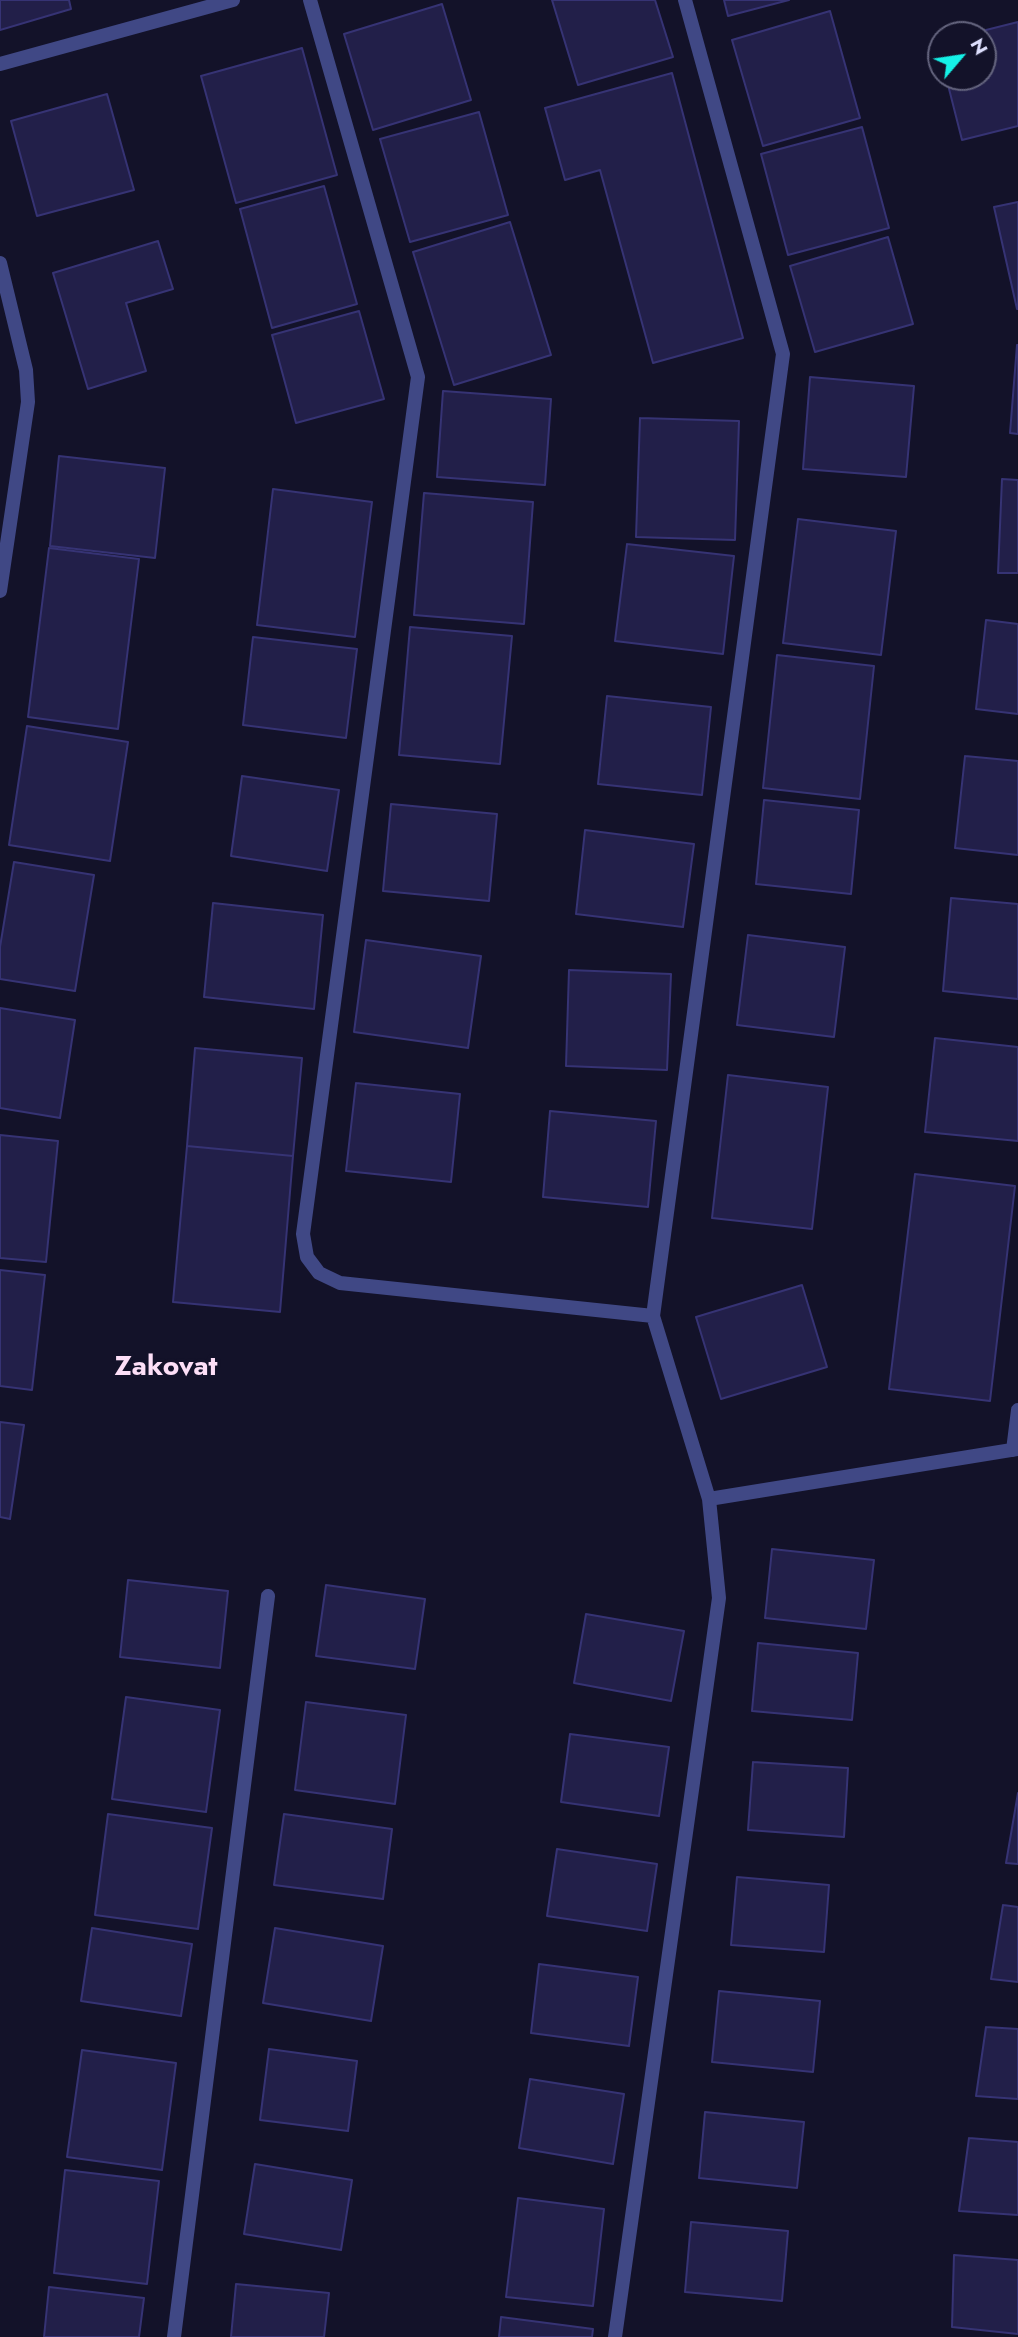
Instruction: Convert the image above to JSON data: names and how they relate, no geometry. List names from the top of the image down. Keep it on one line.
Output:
{"districts":["Zakovat"],"north":"top right"}
